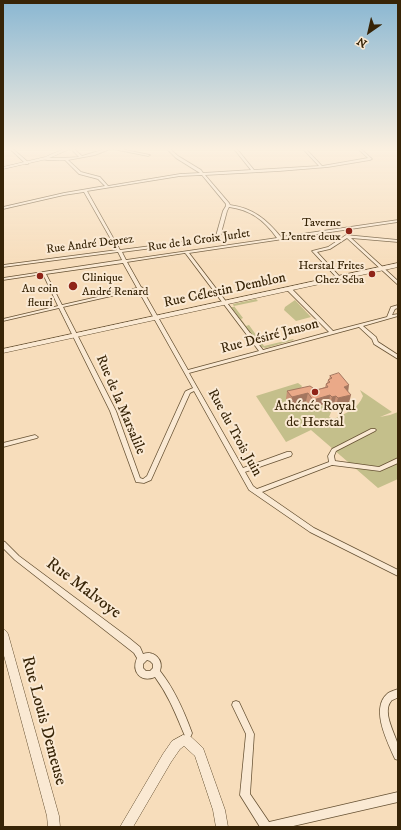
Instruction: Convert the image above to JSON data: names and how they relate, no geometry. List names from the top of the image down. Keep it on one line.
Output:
{"streets":{"street":["Rue de la Croix Jurlet","Rue André Deprez","Rue Célestin Demblon","Rue Désiré Janson","Rue de la Marsalile","Rue du Trois Juin","Rue Malvoye","Rue Louis Demeuse"]},"crossings":[["Rue de la Croix Jurlet","Rue du Trois Juin"],["Rue André Deprez","Rue du Trois Juin"],["Rue Célestin Demblon","Rue de la Marsalile"],["Rue Célestin Demblon","Rue du Trois Juin"],["Rue Désiré Janson","Rue du Trois Juin"],["Rue de la Marsalile","Rue du Trois Juin"]],"places":["Taverne L'entre deux","Herstal Frites Chez Séba","Au coin fleuri","Clinique André Renard","Athénée Royal de Herstal"],"north":"bottom left"}
